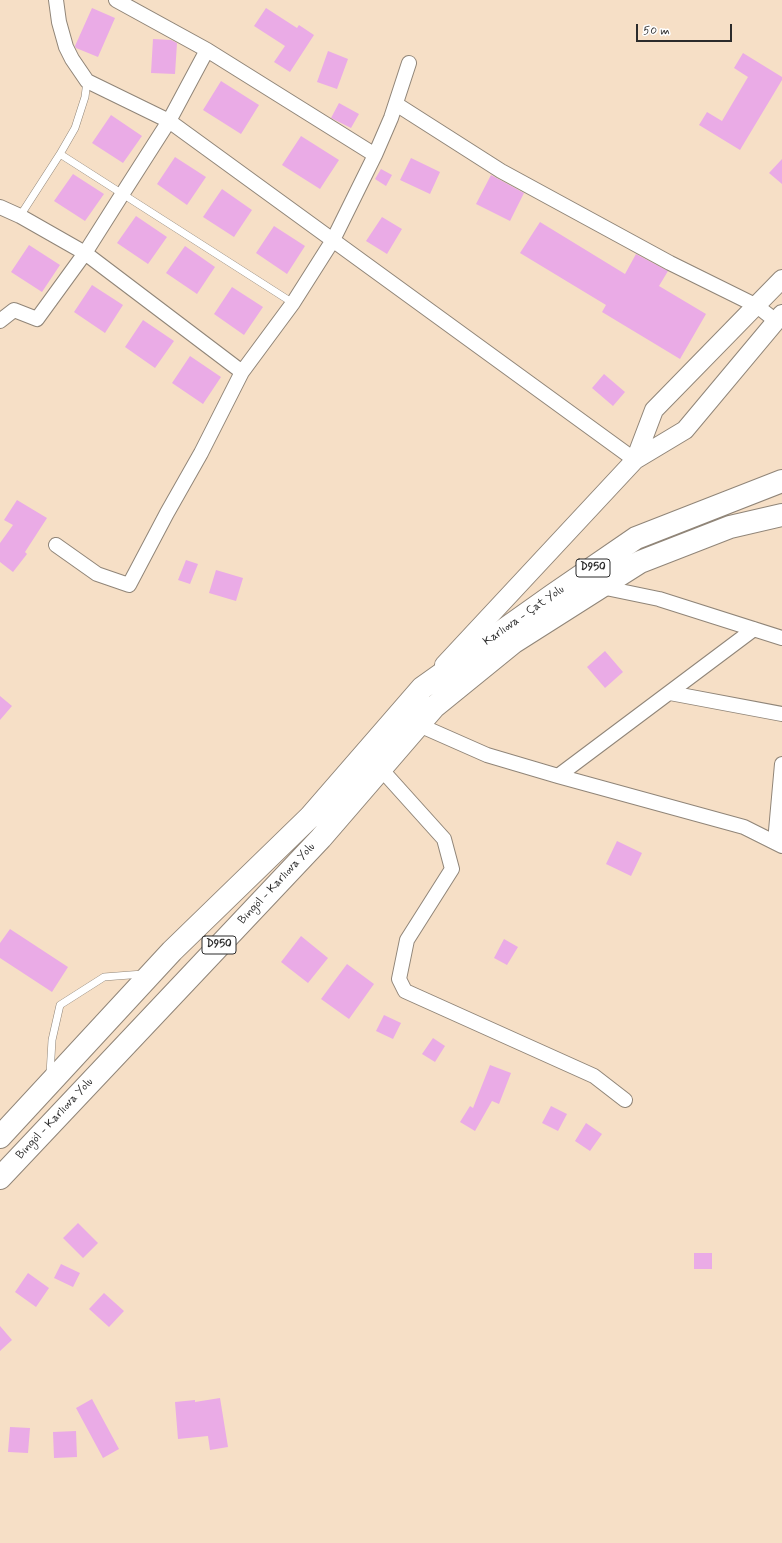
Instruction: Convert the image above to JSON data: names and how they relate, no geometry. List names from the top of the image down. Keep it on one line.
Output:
{"streets":{"highway":["D950","Karlıova - Çat Yolu","Bingöl - Karlıova Yolu"]},"crossings":[["Karlıova - Çat Yolu","Bingöl - Karlıova Yolu"]],"scale_bar":"50 m"}
